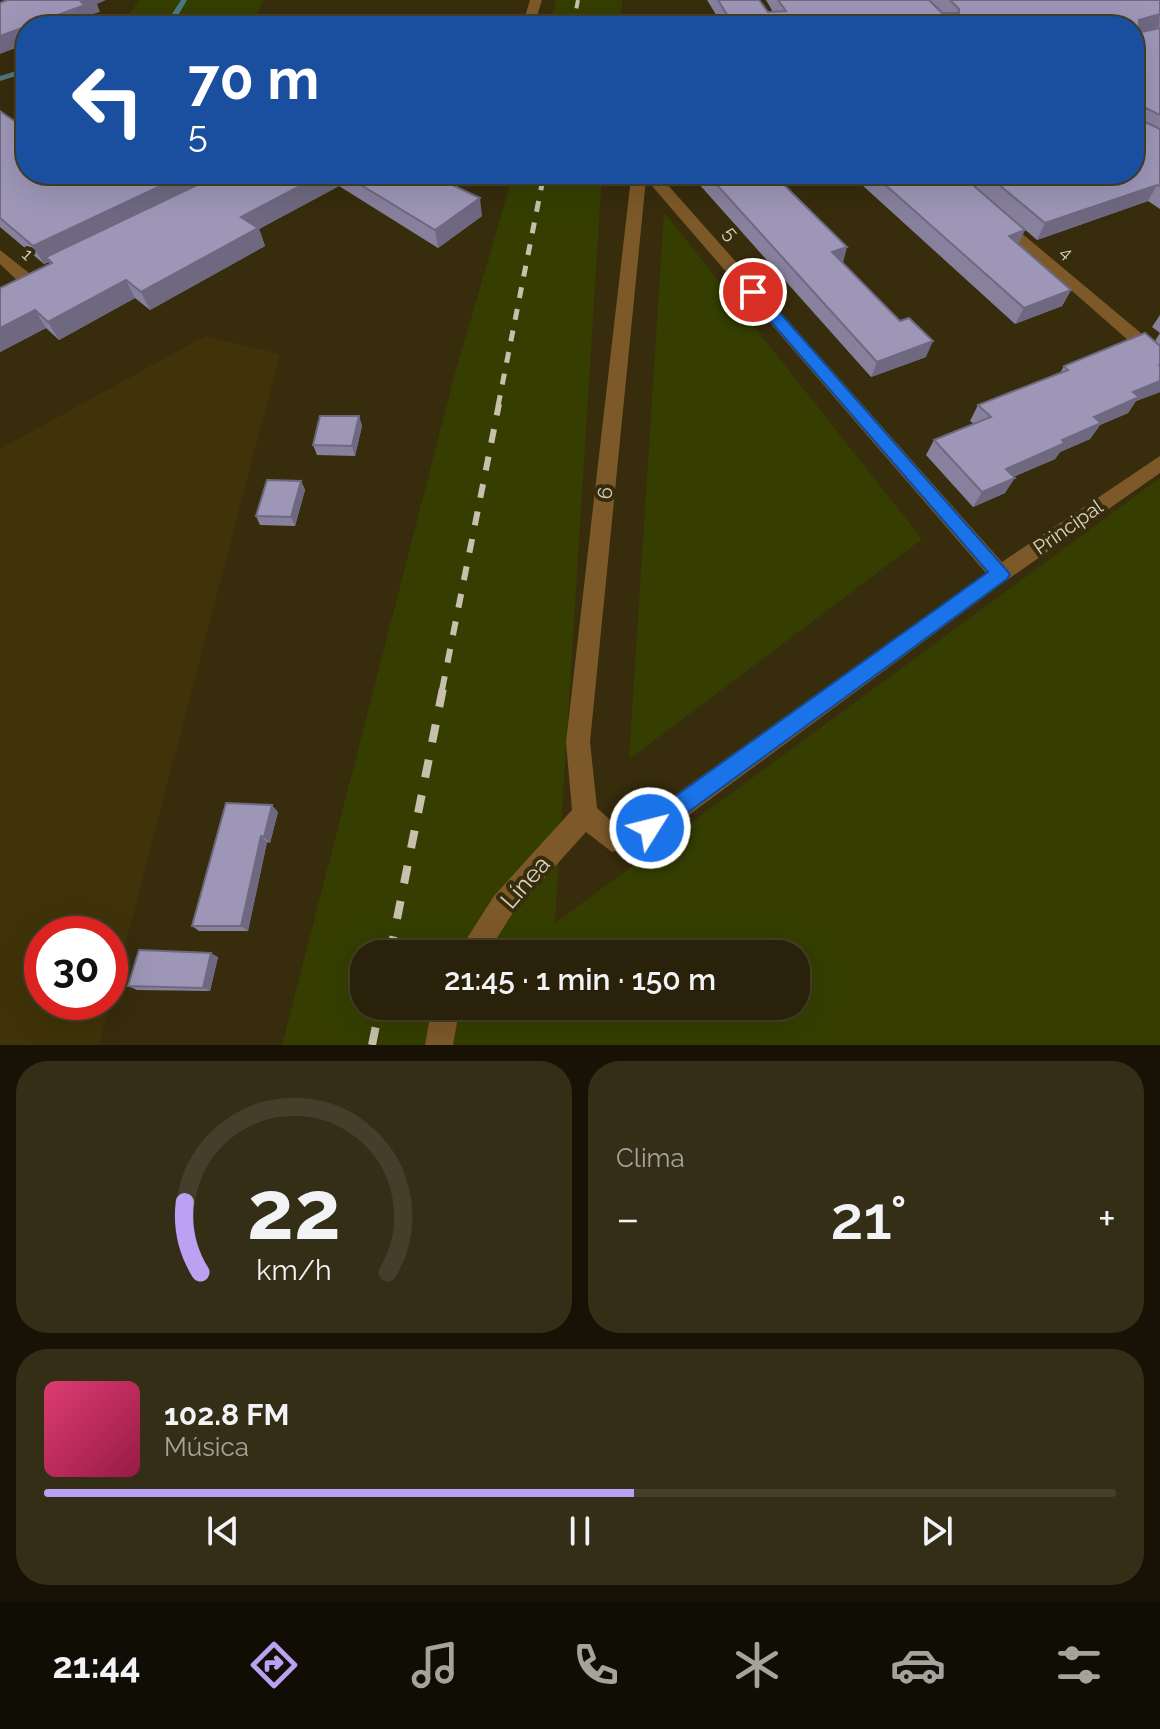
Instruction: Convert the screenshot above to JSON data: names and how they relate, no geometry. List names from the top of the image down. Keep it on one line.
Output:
{"streets":{"street":["5","4","1","6","Principal","Línea"]},"crossings":[["5","Principal"],["6","Principal"],["6","Línea"],["Principal","Línea"]],"page":{"turn":["70 m","5"],"limit":"30","trip":"21:45 · 1 min · 150 m","tile":"Clima","heat":["−","21°","+"],"song":["102.8 FM","Música"],"tabs":"21:44","gauge":["22","km/h"]}}
